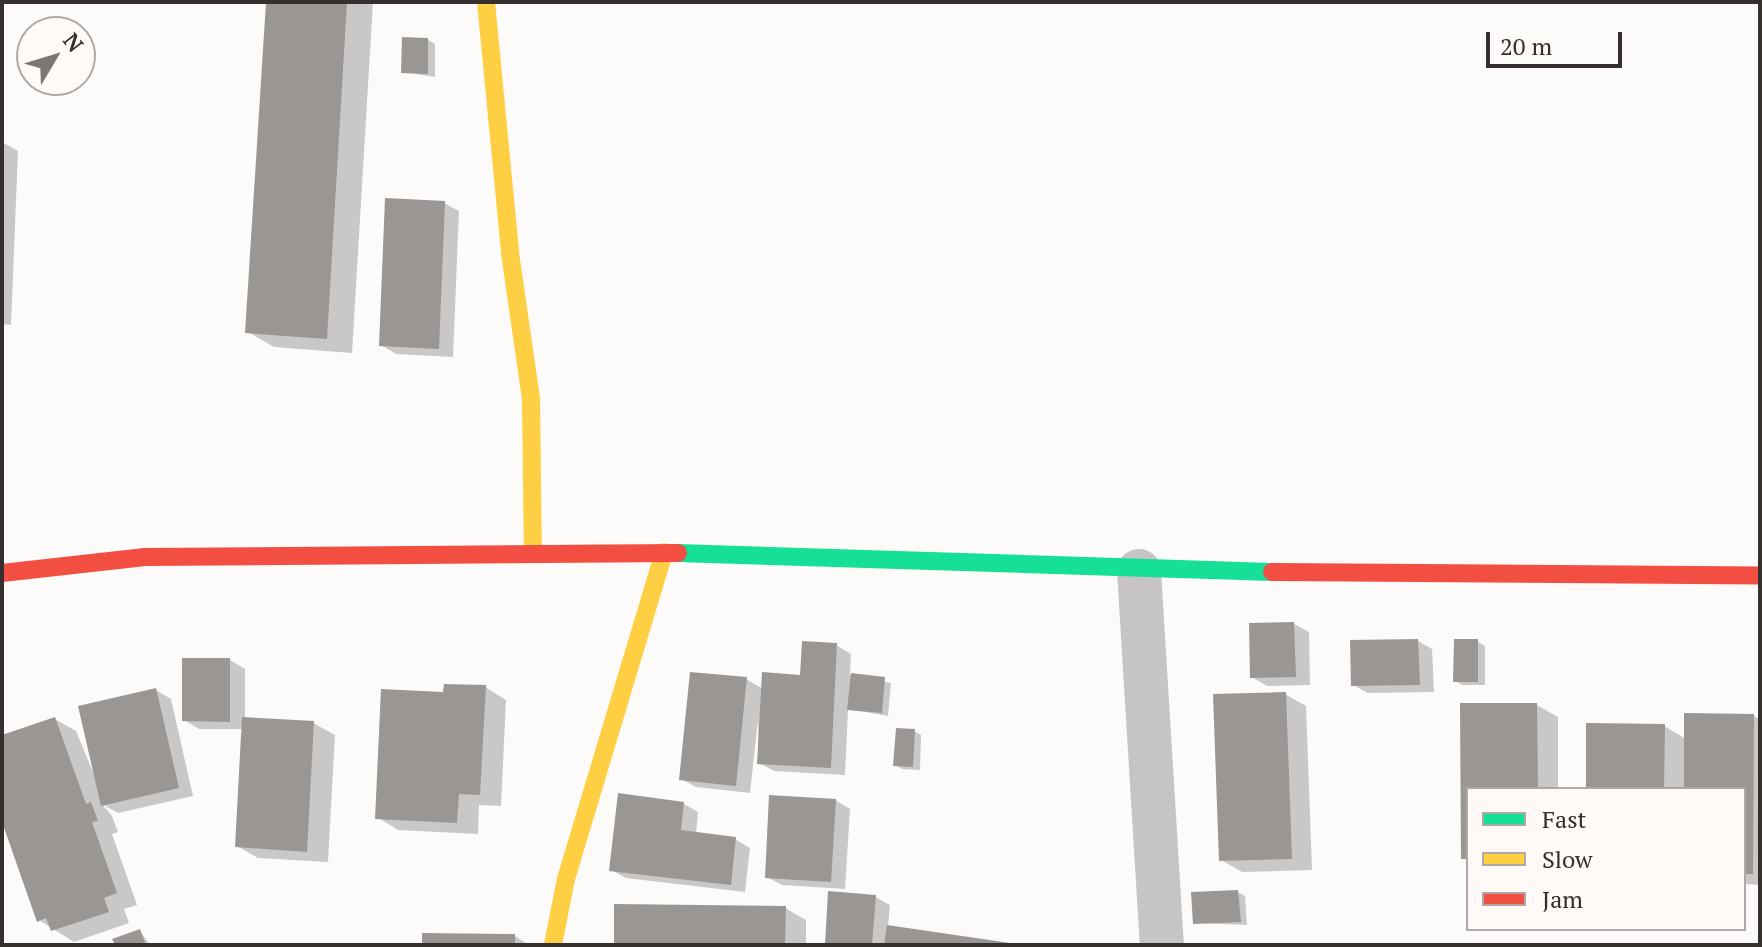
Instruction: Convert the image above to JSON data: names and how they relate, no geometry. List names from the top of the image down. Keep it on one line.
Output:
{"legend":["Fast","Slow","Jam"],"scale_bar":"20 m","north":"top right"}
